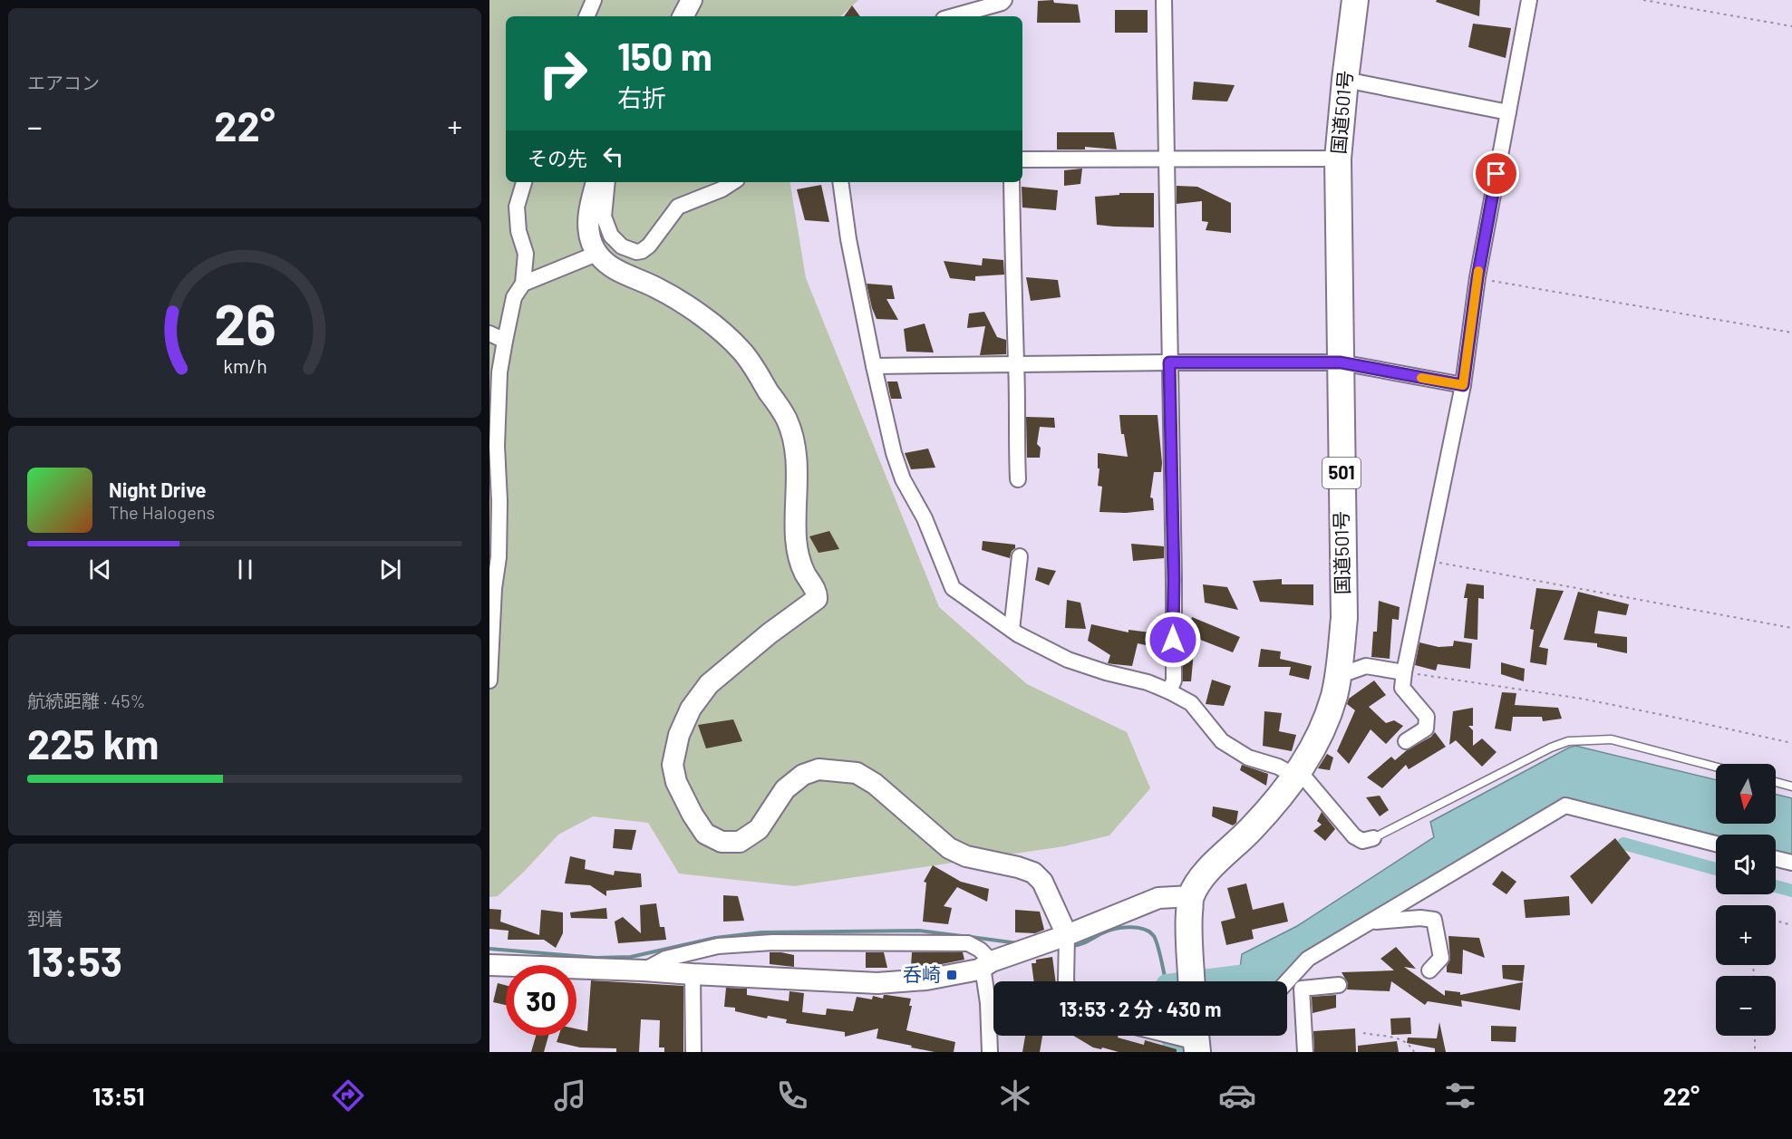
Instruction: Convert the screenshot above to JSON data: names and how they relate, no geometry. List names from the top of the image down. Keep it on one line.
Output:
{"streets":{"highway":["国道501号","501"]},"places":{"transit":["呑崎"]},"north":"bottom","page":{"tile":["エアコン",["航続距離 · 45%","225 km"],["到着","13:53"]],"turn":["150 m","右折"],"heat":["−","22°","+"],"then":"その先","song":["Night Drive","The Halogens"],"map_buttons":["+","−"],"limit":"30","trip":"13:53 · 2 分 · 430 m","tabs":["13:51","22°"],"gauge":["26","km/h"]}}
